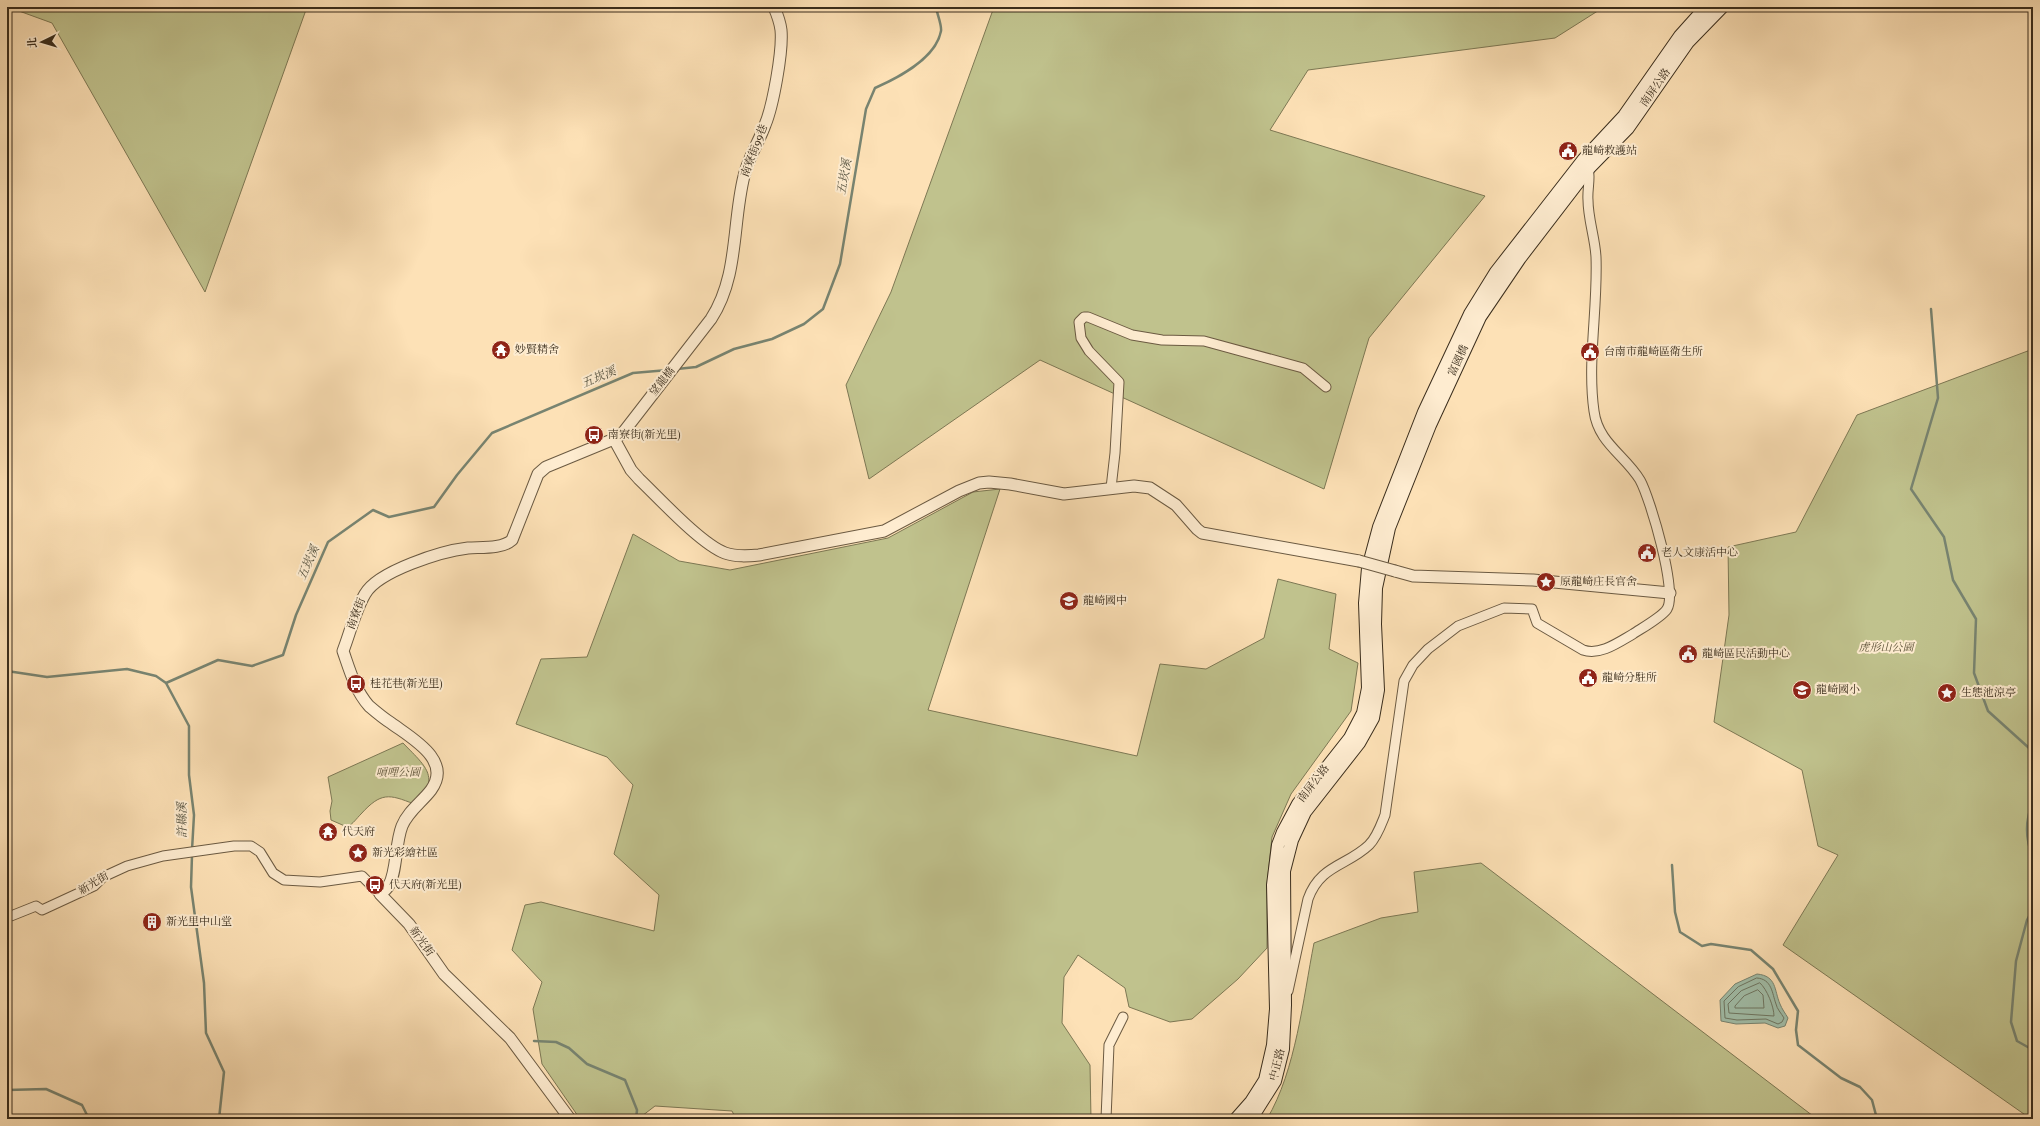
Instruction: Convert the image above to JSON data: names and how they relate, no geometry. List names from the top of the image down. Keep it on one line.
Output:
{"streets":{"main road":["南屏公路","富國橋","中正路"],"street":["南寮街99巷","望龍橋","南寮街","新光街"]},"crossings":[["南屏公路","富國橋"],["南屏公路","中正路"],["南寮街99巷","望龍橋"],["望龍橋","南寮街"],["南寮街","新光街"]],"water":["五崁溪","許縣溪"],"parks":["虎形山公園","嗊哩公園"],"places":{"public building":["龍崎救護站","台南市龍崎區衛生所","老人文康活中心","龍崎區民活動中心","龍崎分駐所"],"temple":["妙賢精舍","代天府"],"bus stop":["南寮街(新光里)","桂花巷(新光里)","代天府(新光里)"],"place":["原龍崎庄長官舍","生態池涼亭","新光彩繪社區"],"school or university":["龍崎國中","龍崎國小"],"building":["新光里中山堂"]},"north":"left"}
